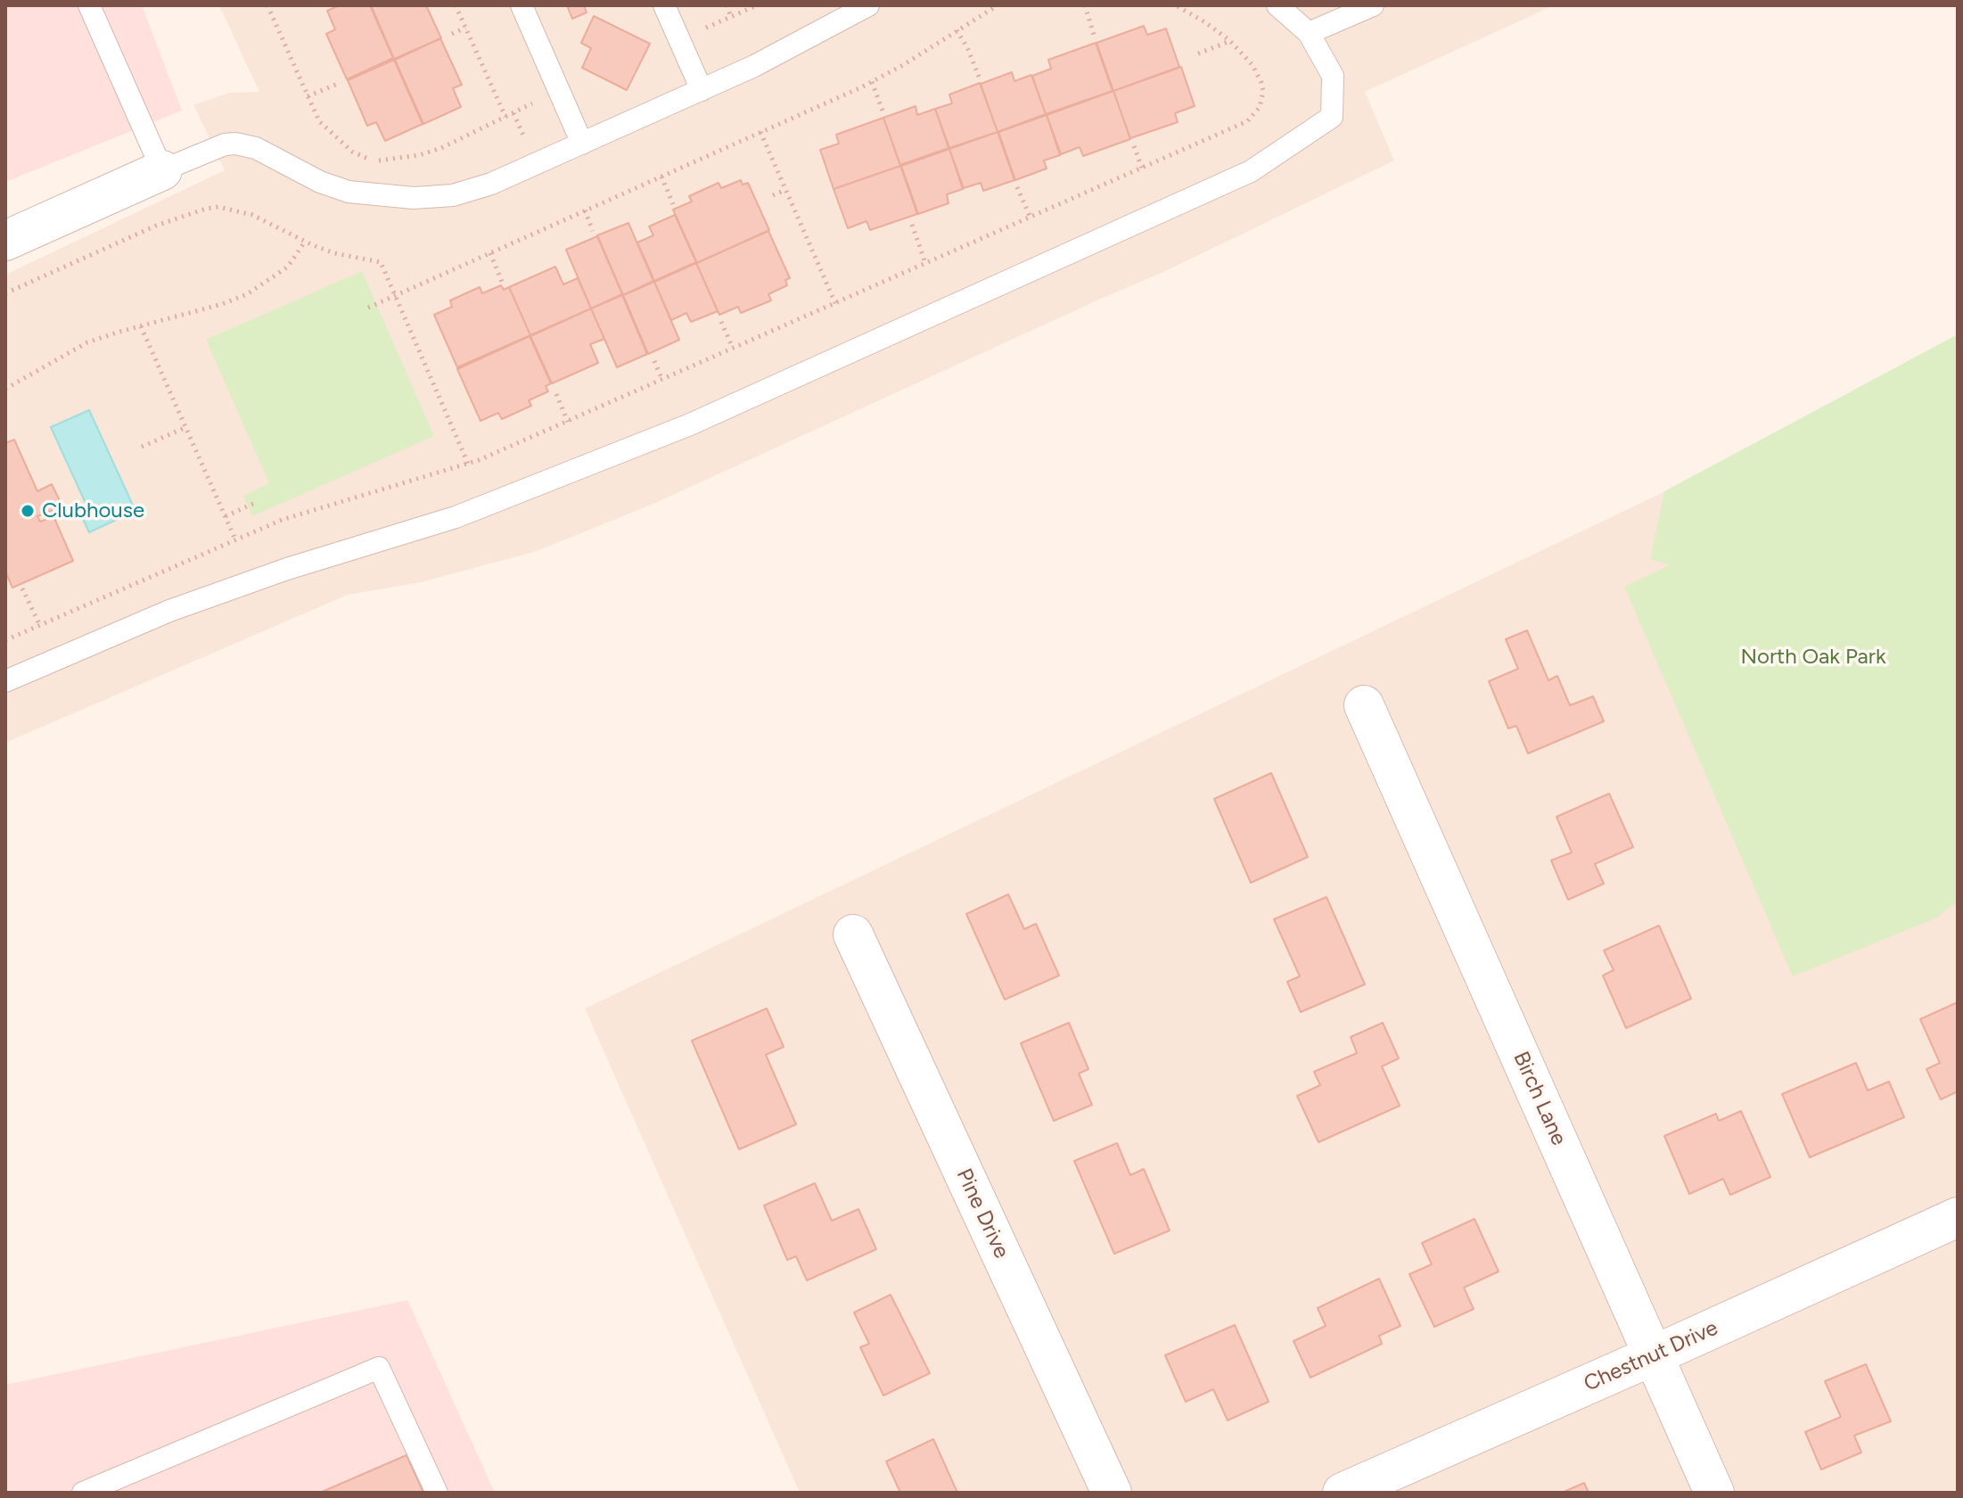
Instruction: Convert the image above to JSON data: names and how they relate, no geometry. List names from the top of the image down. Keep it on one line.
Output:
{"streets":{"street":["Birch Lane","Pine Drive","Chestnut Drive"]},"crossings":[["Birch Lane","Chestnut Drive"]],"parks":["North Oak Park"],"places":["Clubhouse"]}
